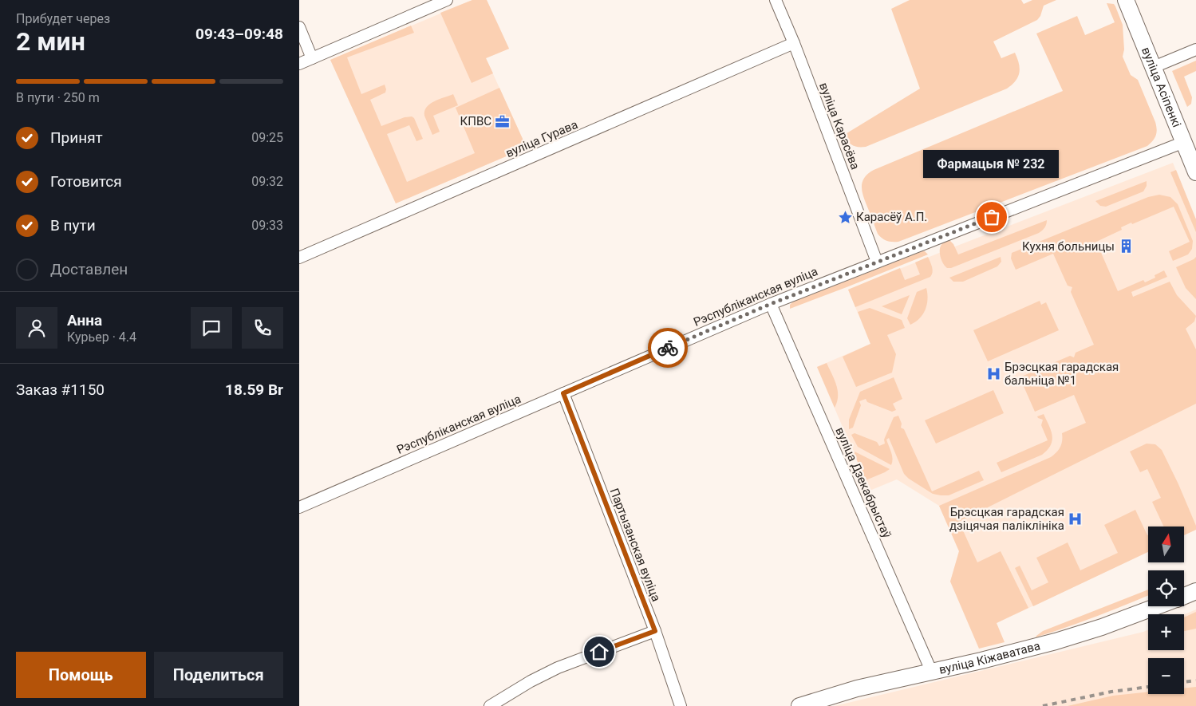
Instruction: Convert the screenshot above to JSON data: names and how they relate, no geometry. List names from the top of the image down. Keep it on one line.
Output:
{"streets":{"main road":["вуліца Асіпенкі","вуліца Кіжаватава"],"street":["вуліца Карасёва","вуліца Гурава","Рэспубліканская вуліца","вуліца Дзекабрыстаў","Партызанская вуліца"]},"crossings":[["вуліца Асіпенкі","Рэспубліканская вуліца"],["вуліца Карасёва","вуліца Гурава"],["вуліца Карасёва","Рэспубліканская вуліца"],["Рэспубліканская вуліца","вуліца Дзекабрыстаў"],["Рэспубліканская вуліца","Партызанская вуліца"],["вуліца Дзекабрыстаў","вуліца Кіжаватава"]],"places":{"office":["КПВС"],"place":["Карасёў А.П."],"other":["Фармацыя № 232"],"building":["Кухня больницы"],"hospital":["Брэсцкая гарадская бальніца №1","Брэсцкая гарадская дзіцячая паліклініка"]},"north":"top","page":{"heading":["2 мин","Прибудет через","09:43–09:48"],"panel":["Анна","Курьер · 4.4","Заказ #1150","18.59 Br"],"bar":"В пути · 250 m","list":[["Принят","09:25"],["Готовится","09:32"],["В пути","09:33"],"Доставлен"],"bubble":"Фармацыя № 232","map_buttons":["+","−"],"buttons":["Помощь","Поделиться"]}}
